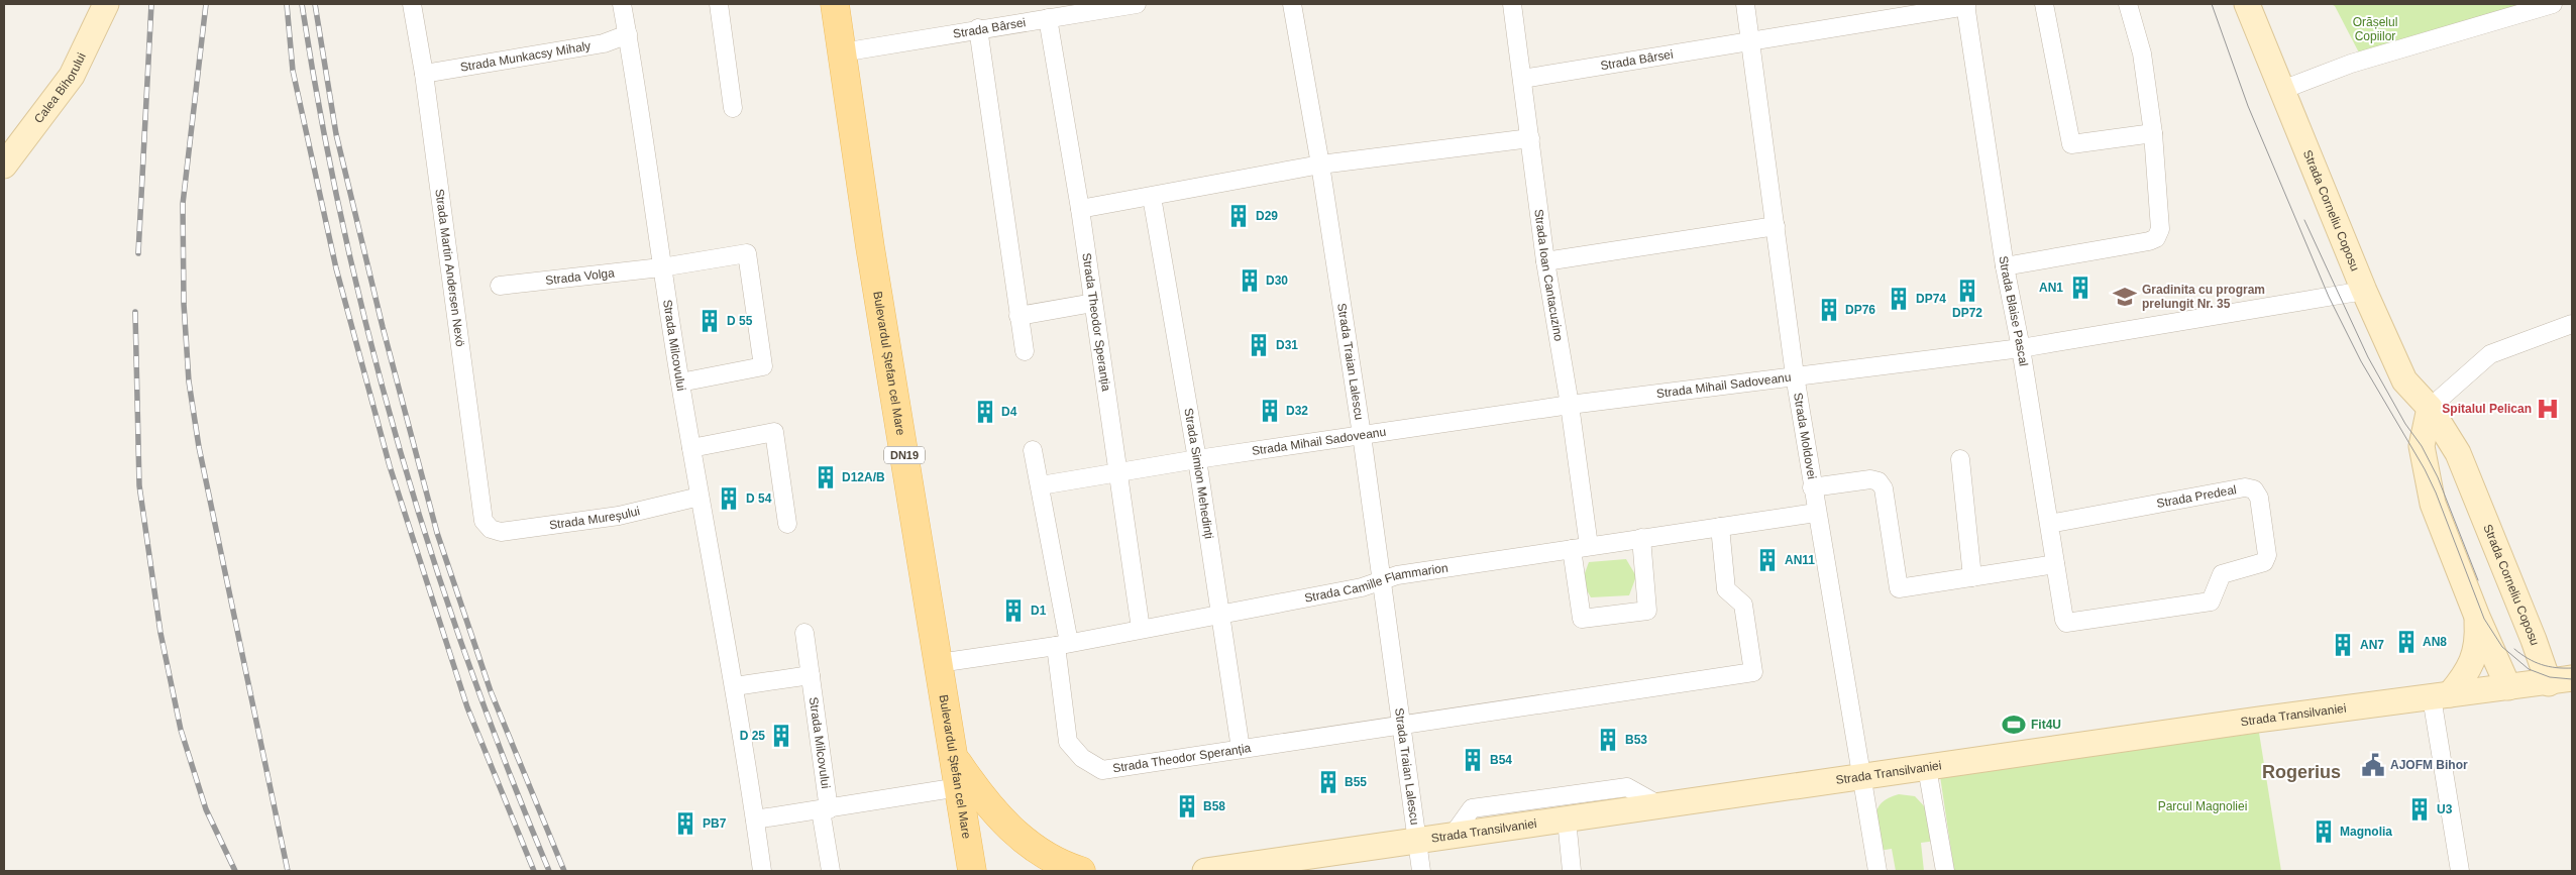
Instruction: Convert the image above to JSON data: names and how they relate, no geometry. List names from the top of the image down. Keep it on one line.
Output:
{"streets":{"main road":["Calea Bihorului","Strada Corneliu Coposu","Bulevardul Ștefan cel Mare","DN19","Strada Transilvaniei"],"street":["Strada Bârsei","Strada Munkacsy Mihaly","Strada Martin Andersen Nexö","Strada Ioan Cantacuzino","Strada Volga","Strada Blaise Pascal","Strada Theodor Speranția","Strada Milcovului","Strada Traian Lalescu","Strada Mihail Sadoveanu","Strada Moldovei","Strada Simion Mehedinți","Strada Predeal","Strada Mureșului","Strada Camille Flammarion"]},"crossings":[["Strada Bârsei","Strada Ioan Cantacuzino"],["Strada Bârsei","Strada Blaise Pascal"],["Strada Bârsei","Strada Theodor Speranția"],["Strada Bârsei","Bulevardul Ștefan cel Mare"],["Strada Bârsei","Strada Moldovei"],["Strada Munkacsy Mihaly","Strada Martin Andersen Nexö"],["Strada Munkacsy Mihaly","Strada Milcovului"],["Strada Corneliu Coposu","Strada Mihail Sadoveanu"],["Strada Corneliu Coposu","Strada Transilvaniei"],["Strada Martin Andersen Nexö","Strada Mureșului"],["Strada Ioan Cantacuzino","Strada Mihail Sadoveanu"],["Strada Ioan Cantacuzino","Strada Camille Flammarion"],["Strada Volga","Strada Milcovului"],["Strada Blaise Pascal","Strada Mihail Sadoveanu"],["Strada Blaise Pascal","Strada Predeal"],["Strada Theodor Speranția","Strada Traian Lalescu"],["Strada Theodor Speranția","Strada Mihail Sadoveanu"],["Strada Theodor Speranția","Strada Simion Mehedinți"],["Strada Theodor Speranția","Strada Camille Flammarion"],["Strada Milcovului","Strada Mureșului"],["Strada Traian Lalescu","Strada Mihail Sadoveanu"],["Strada Traian Lalescu","Strada Camille Flammarion"],["Strada Traian Lalescu","Strada Transilvaniei"],["Bulevardul Ștefan cel Mare","Strada Camille Flammarion"],["Strada Mihail Sadoveanu","Strada Moldovei"],["Strada Mihail Sadoveanu","Strada Simion Mehedinți"],["Strada Moldovei","Strada Camille Flammarion"],["Strada Moldovei","Strada Transilvaniei"],["Strada Simion Mehedinți","Strada Camille Flammarion"]],"districts":["Rogerius"],"parks":["Orășelul Copiilor","Parcul Magnoliei"],"places":{"building":["D29","D30","AN1","DP72","DP74","DP76","D 55","D31","D32","D4","D12A/B","D 54","AN11","D1","AN8","AN7","D 25","B53","B54","B55","B58","U3","PB7","Magnolia"],"school or university":["Gradinita cu program prelungit Nr. 35"],"hospital":["Spitalul Pelican"],"sports":["Fit4U"],"public building":["AJOFM Bihor"]}}
